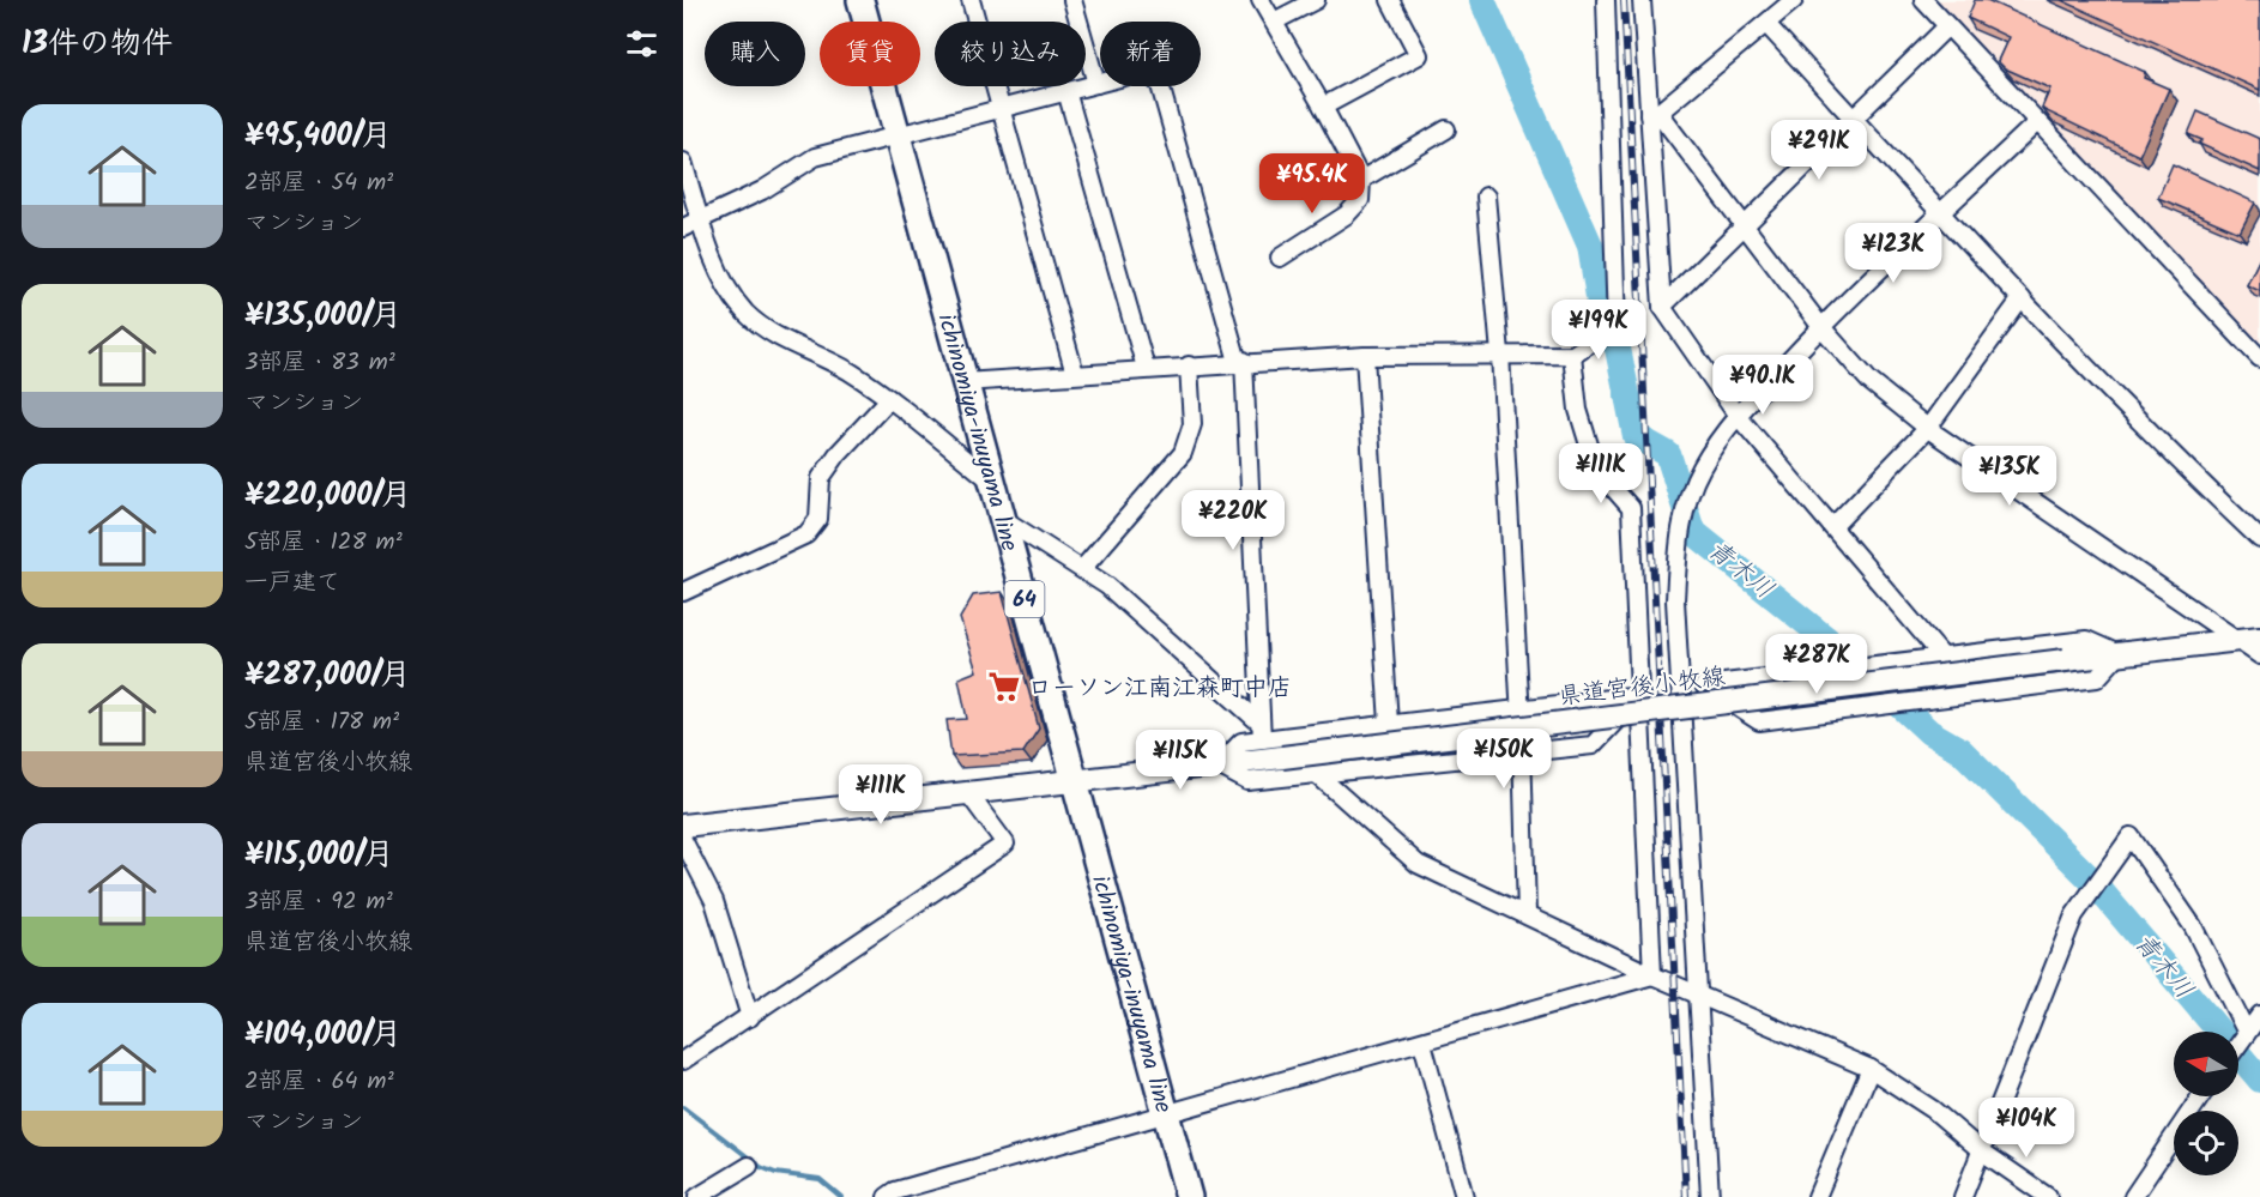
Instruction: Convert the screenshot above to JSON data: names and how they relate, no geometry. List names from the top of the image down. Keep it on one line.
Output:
{"streets":{"main road":["ichinomiya-inuyama line","64","県道宮後小牧線"]},"crossings":[["ichinomiya-inuyama line","県道宮後小牧線"]],"water":["青木川"],"places":{"supermarket":["ローソン江南江森町中店"]},"north":"left","page":{"heading":"13件の物件","chip":["購入","賃貸","絞り込み","新着"],"list":[{"name":"¥95,400/月","note":"2部屋 · 54 m² · マンション"},{"name":"¥135,000/月","note":"3部屋 · 83 m² · マンション"},{"name":"¥220,000/月","note":"5部屋 · 128 m² · 一戸建て"},{"name":"¥287,000/月","note":"5部屋 · 178 m² · 県道宮後小牧線"},{"name":"¥115,000/月","note":"3部屋 · 92 m² · 県道宮後小牧線"},{"name":"¥104,000/月","note":"2部屋 · 64 m² · マンション"}],"price":["¥291K","¥95.4K","¥123K","¥199K","¥90.1K","¥111K","¥135K","¥220K","¥287K","¥150K","¥115K","¥111K","¥104K"]}}
